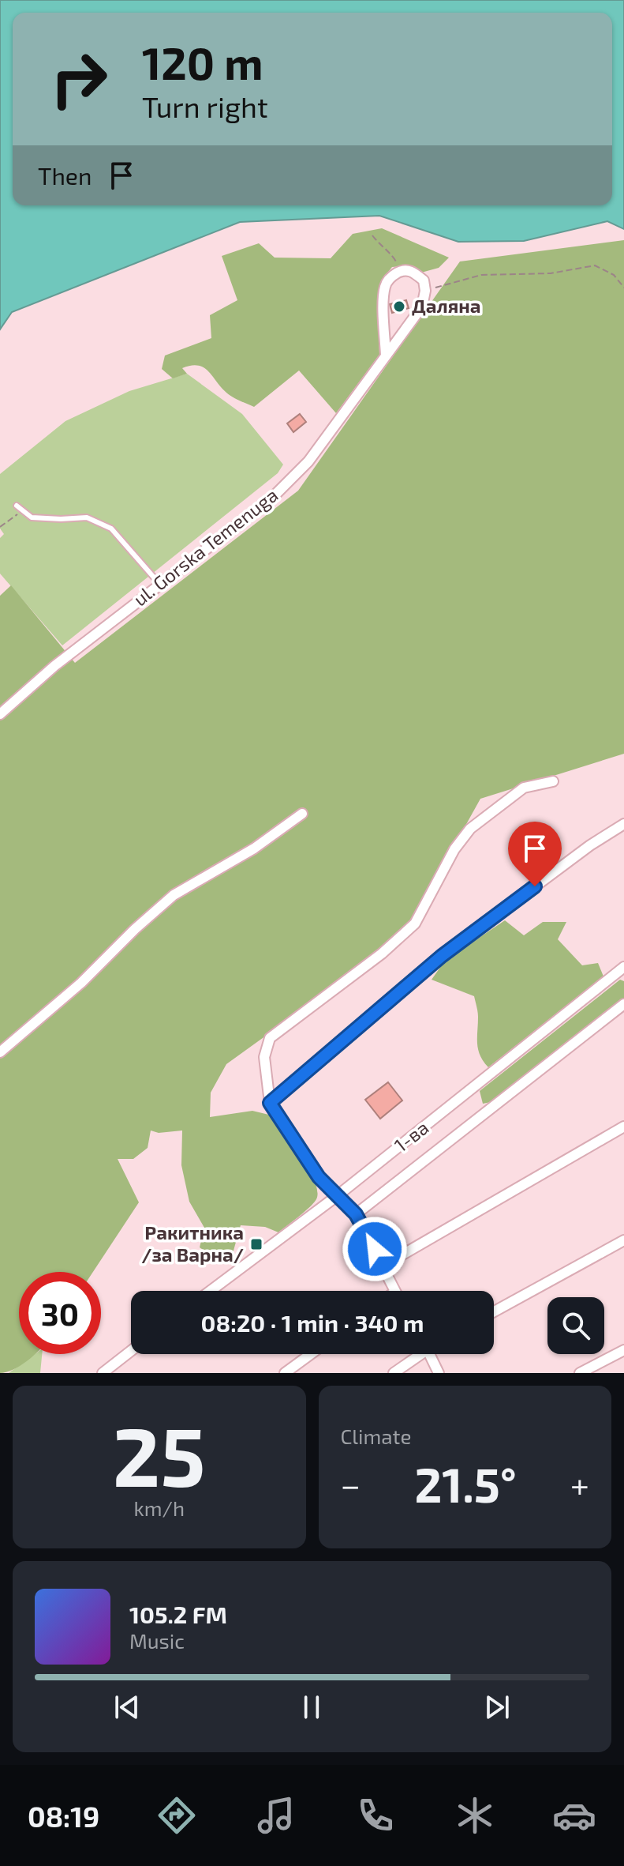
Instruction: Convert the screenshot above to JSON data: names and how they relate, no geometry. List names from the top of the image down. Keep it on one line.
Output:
{"streets":{"street":["ul. Gorska Temenuga","1-ва"]},"places":{"other":["Даляна"],"transit":["Ракитника /за Варна/"]},"page":{"turn":["120 m","Turn right"],"then":"Then","limit":"30","trip":"08:20 · 1 min · 340 m","tile":[["25","km/h"],"Climate"],"heat":["−","21.5°","+"],"song":["105.2 FM","Music"],"tabs":"08:19"}}
